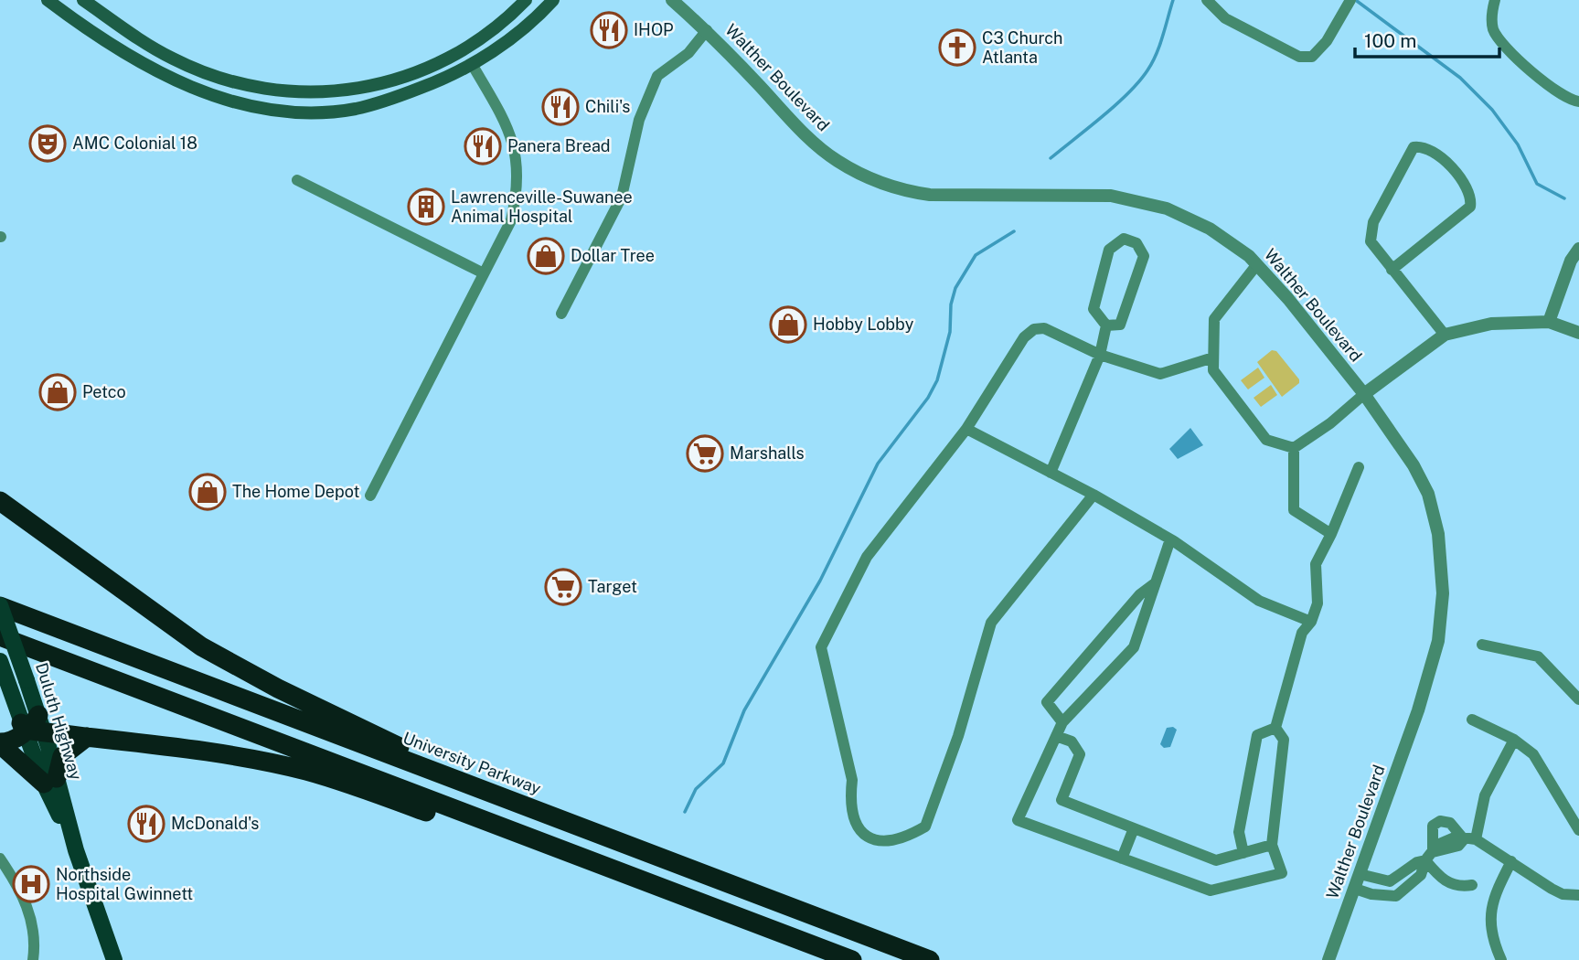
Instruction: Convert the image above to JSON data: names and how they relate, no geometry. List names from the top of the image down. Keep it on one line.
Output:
{"streets":{"highway":["University Parkway"],"main road":["Duluth Highway"],"street":["Walther Boulevard"]},"crossings":[["Duluth Highway","University Parkway"]],"places":{"restaurant":["IHOP","Chili's","Panera Bread","McDonald's"],"church":["C3 Church Atlanta"],"theatre":["AMC Colonial 18"],"building":["Lawrenceville-Suwanee Animal Hospital"],"shop":["Dollar Tree","Hobby Lobby","Petco","The Home Depot"],"supermarket":["Marshalls","Target"],"hospital":["Northside Hospital Gwinnett"]},"scale_bar":"100 m"}
